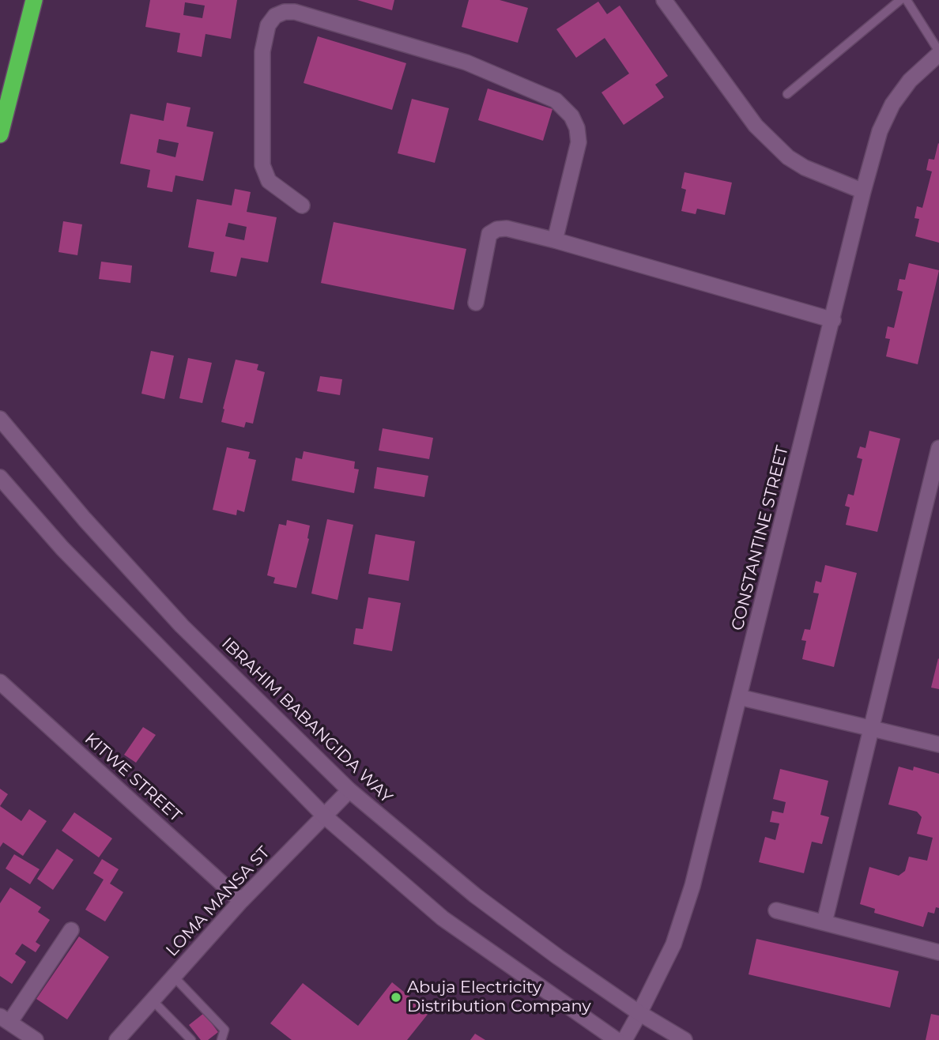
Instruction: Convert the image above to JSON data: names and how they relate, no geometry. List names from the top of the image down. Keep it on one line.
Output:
{"streets":{"street":["CONSTANTINE STREET","IBRAHIM BABANGIDA WAY","KITWE STREET","LOMA MANSA ST"]},"crossings":[["CONSTANTINE STREET","IBRAHIM BABANGIDA WAY"],["IBRAHIM BABANGIDA WAY","LOMA MANSA ST"],["KITWE STREET","LOMA MANSA ST"]],"places":["Abuja Electricity Distribution Company"]}
